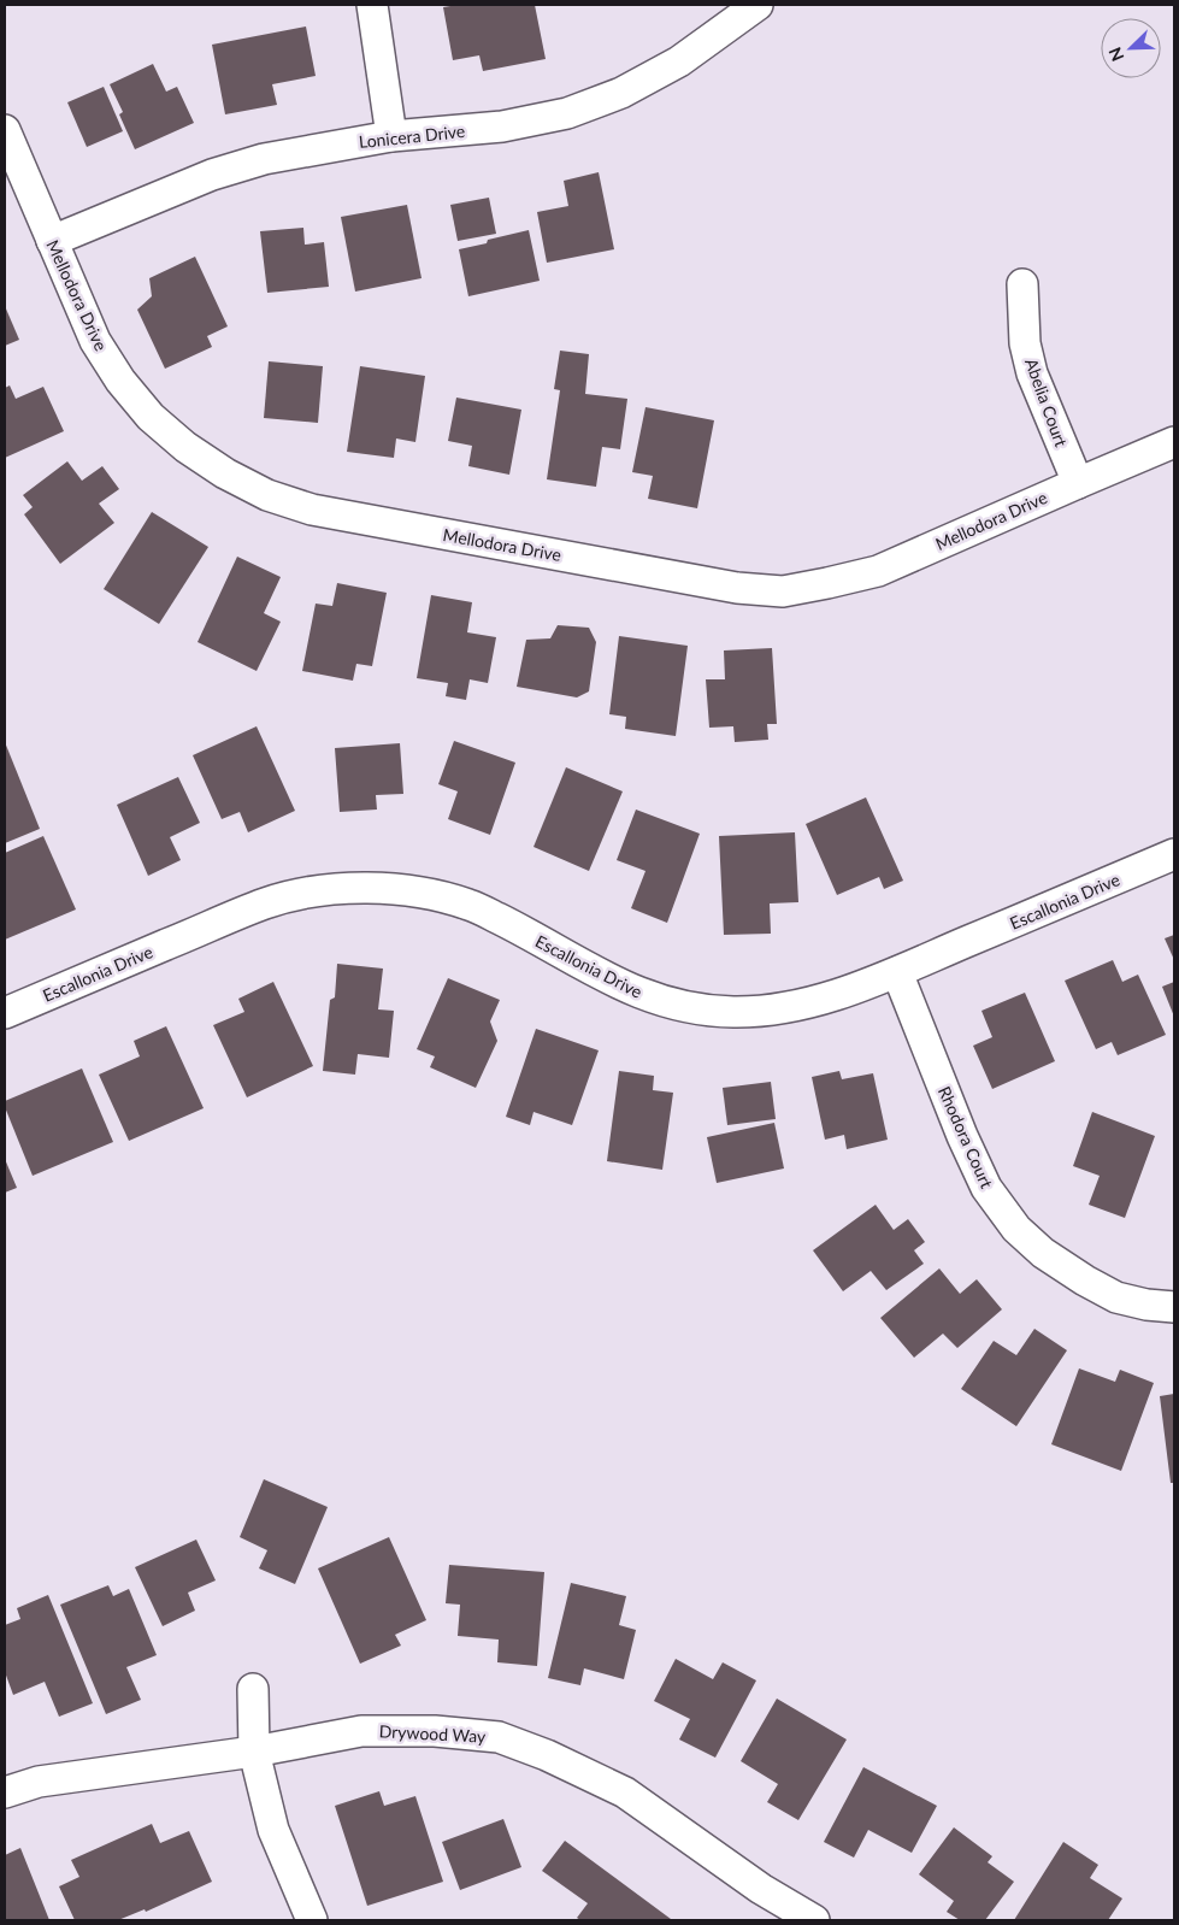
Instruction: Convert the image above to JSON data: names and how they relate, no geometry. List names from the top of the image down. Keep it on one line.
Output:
{"streets":{"street":["Lonicera Drive","Mellodora Drive","Abelia Court","Escallonia Drive","Rhodora Court","Drywood Way"]},"crossings":[["Lonicera Drive","Mellodora Drive"],["Mellodora Drive","Abelia Court"],["Escallonia Drive","Rhodora Court"]],"north":"bottom left"}
